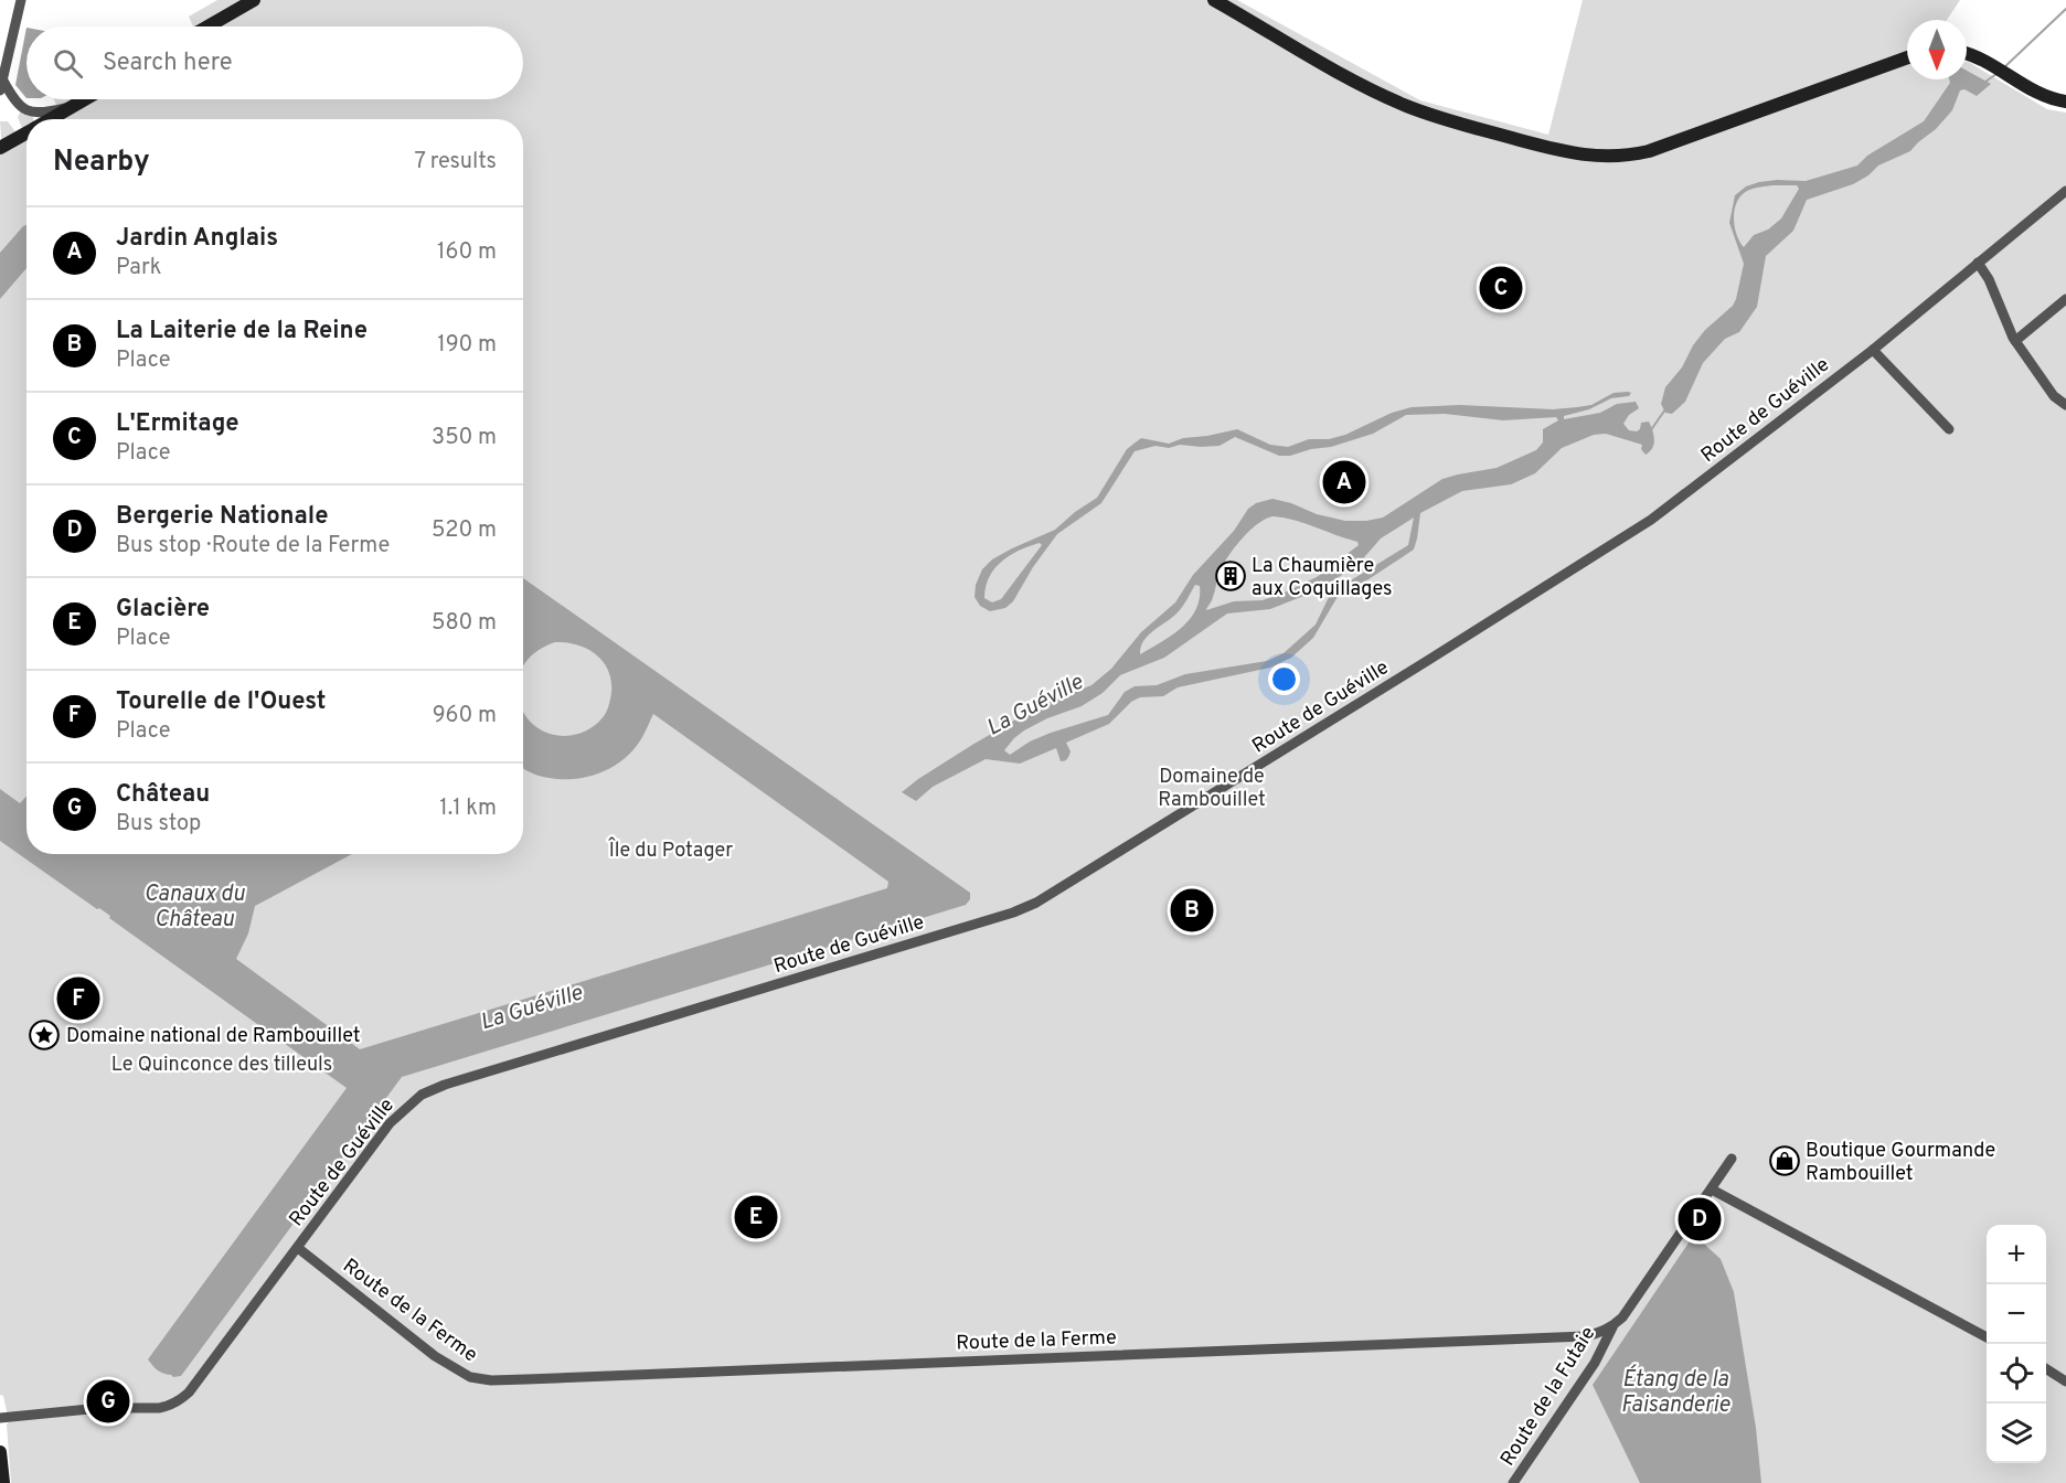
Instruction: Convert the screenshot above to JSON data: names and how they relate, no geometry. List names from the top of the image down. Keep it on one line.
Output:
{"streets":{"street":["Route de Guéville","Route de la Ferme","Route de la Futaie"]},"crossings":[["Route de Guéville","Route de la Ferme"],["Route de la Ferme","Route de la Futaie"]],"water":["La Guéville","Canaux du Château","Étang de la Faisanderie"],"parks":["Domaine de Rambouillet","Île du Potager","Le Quinconce des tilleuls"],"places":{"building":["La Chaumière aux Coquillages"],"place":["Domaine national de Rambouillet"],"shop":["Boutique Gourmande Rambouillet"]},"north":"bottom","page":{"search":"Search here","heading":["Nearby","7 results"],"list":[{"mark":"A","name":"Jardin Anglais","note":"Park","value":"160 m"},{"mark":"B","name":"La Laiterie de la Reine","note":"Place","value":"190 m"},{"mark":"C","name":"L'Ermitage","note":"Place","value":"350 m"},{"mark":"D","name":"Bergerie Nationale","note":"Bus stop · Route de la Ferme","value":"520 m"},{"mark":"E","name":"Glacière","note":"Place","value":"580 m"},{"mark":"F","name":"Tourelle de l'Ouest","note":"Place","value":"960 m"},{"mark":"G","name":"Château","note":"Bus stop","value":"1.1 km"}],"pins":["C","A","B","F","E","D","G"],"map_buttons":["+","−"]}}
